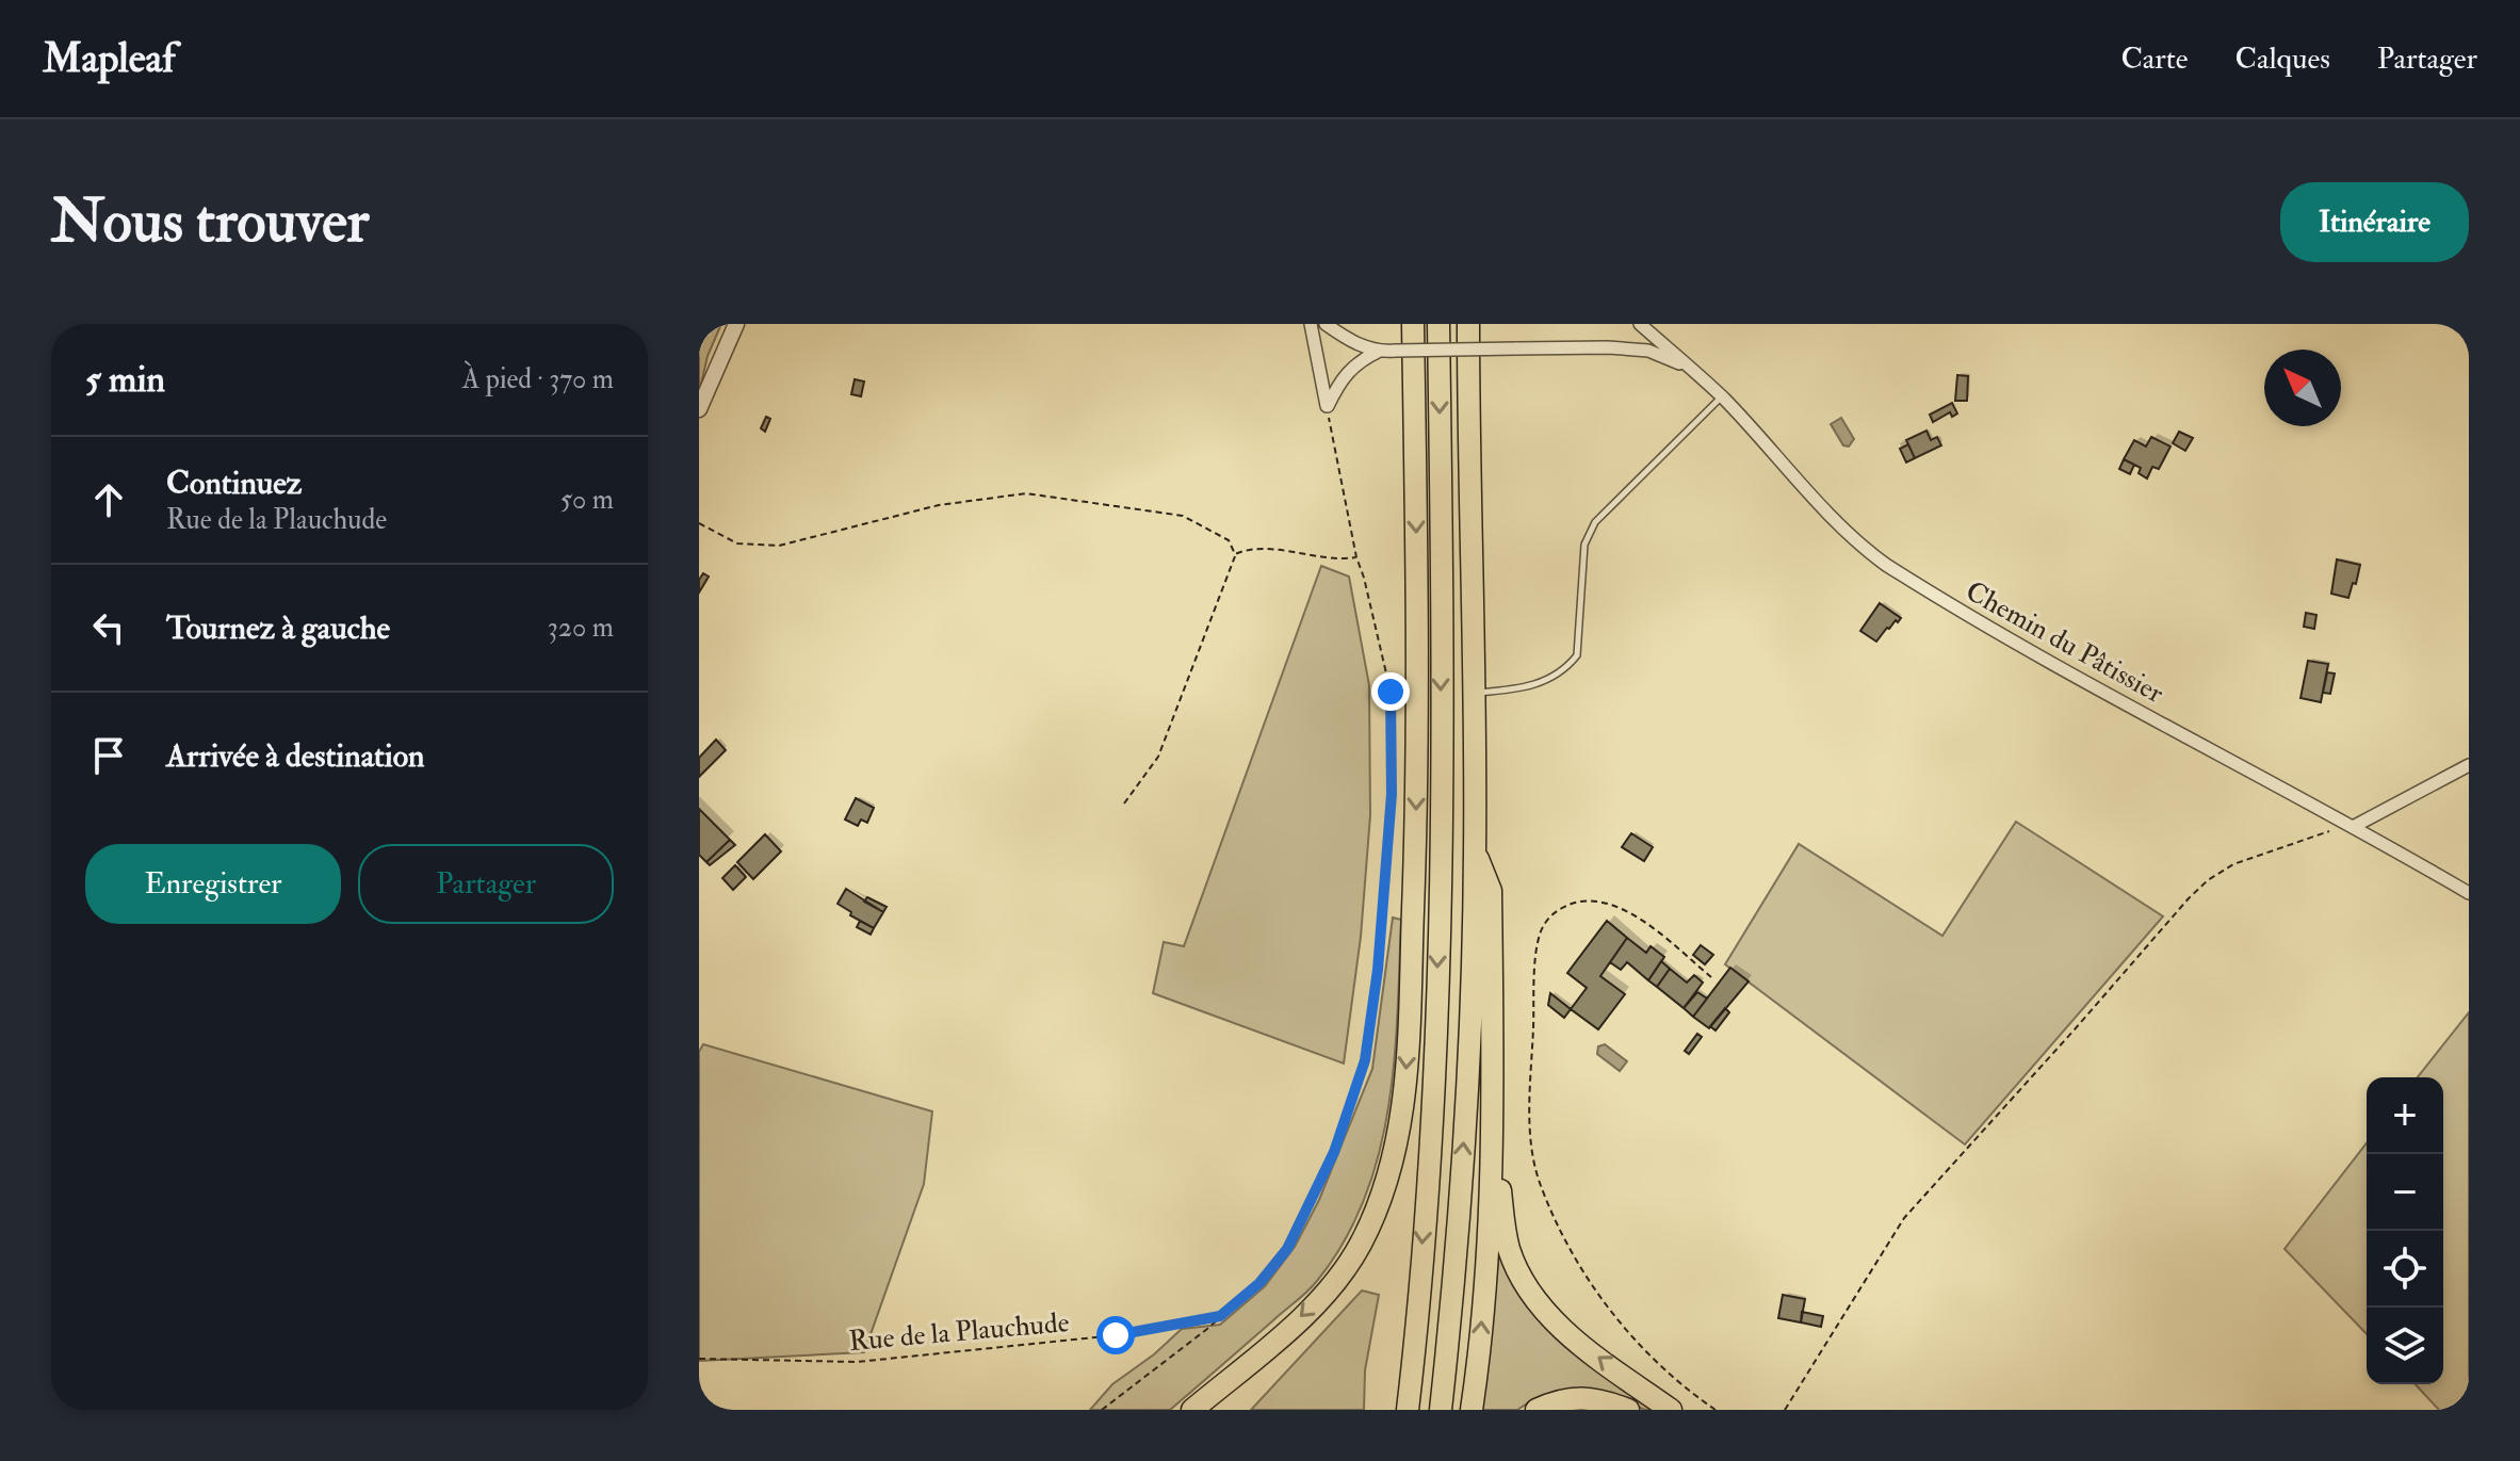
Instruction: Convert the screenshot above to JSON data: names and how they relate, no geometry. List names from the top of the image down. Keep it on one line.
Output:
{"streets":{"street":["Chemin du Pâtissier"],"path":["Rue de la Plauchude"]},"north":"top left","page":{"header":"Mapleaf","nav":["Carte","Calques","Partager"],"buttons":["Itinéraire",["Enregistrer","Partager"]],"title":"Nous trouver","heading":["5 min","À pied · 370 m"],"list":[["Continuez","Rue de la Plauchude","50 m"],["Tournez à gauche","320 m"],"Arrivée à destination"],"map_buttons":["+","−"]}}
